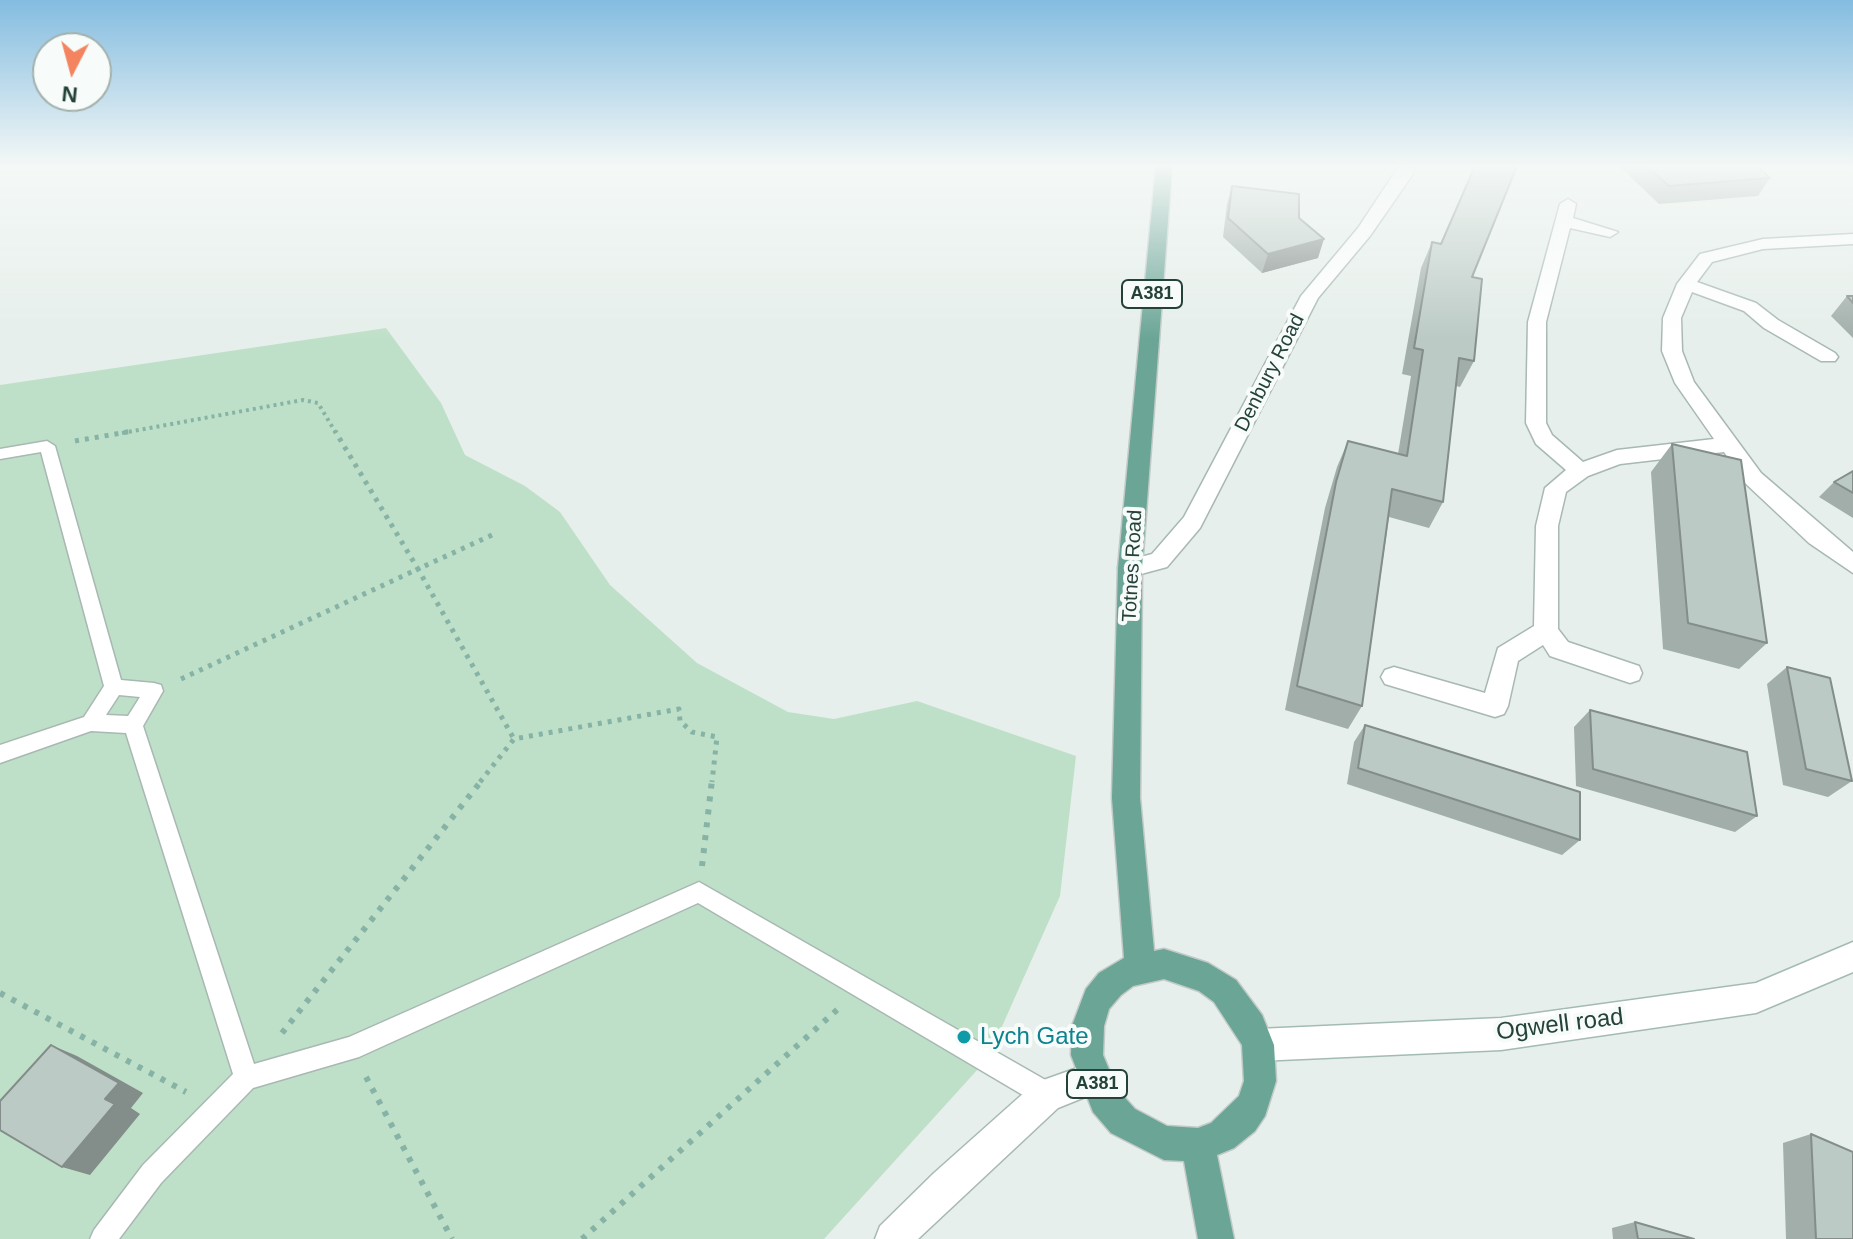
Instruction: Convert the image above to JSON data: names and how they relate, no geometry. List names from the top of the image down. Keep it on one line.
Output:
{"streets":{"main road":["A381","Totnes Road"],"street":["Denbury Road","Ogwell road"]},"crossings":[["A381","Totnes Road"],["A381","Ogwell road"],["Denbury Road","Totnes Road"],["Totnes Road","Ogwell road"]],"places":["Lych Gate"],"north":"bottom"}
